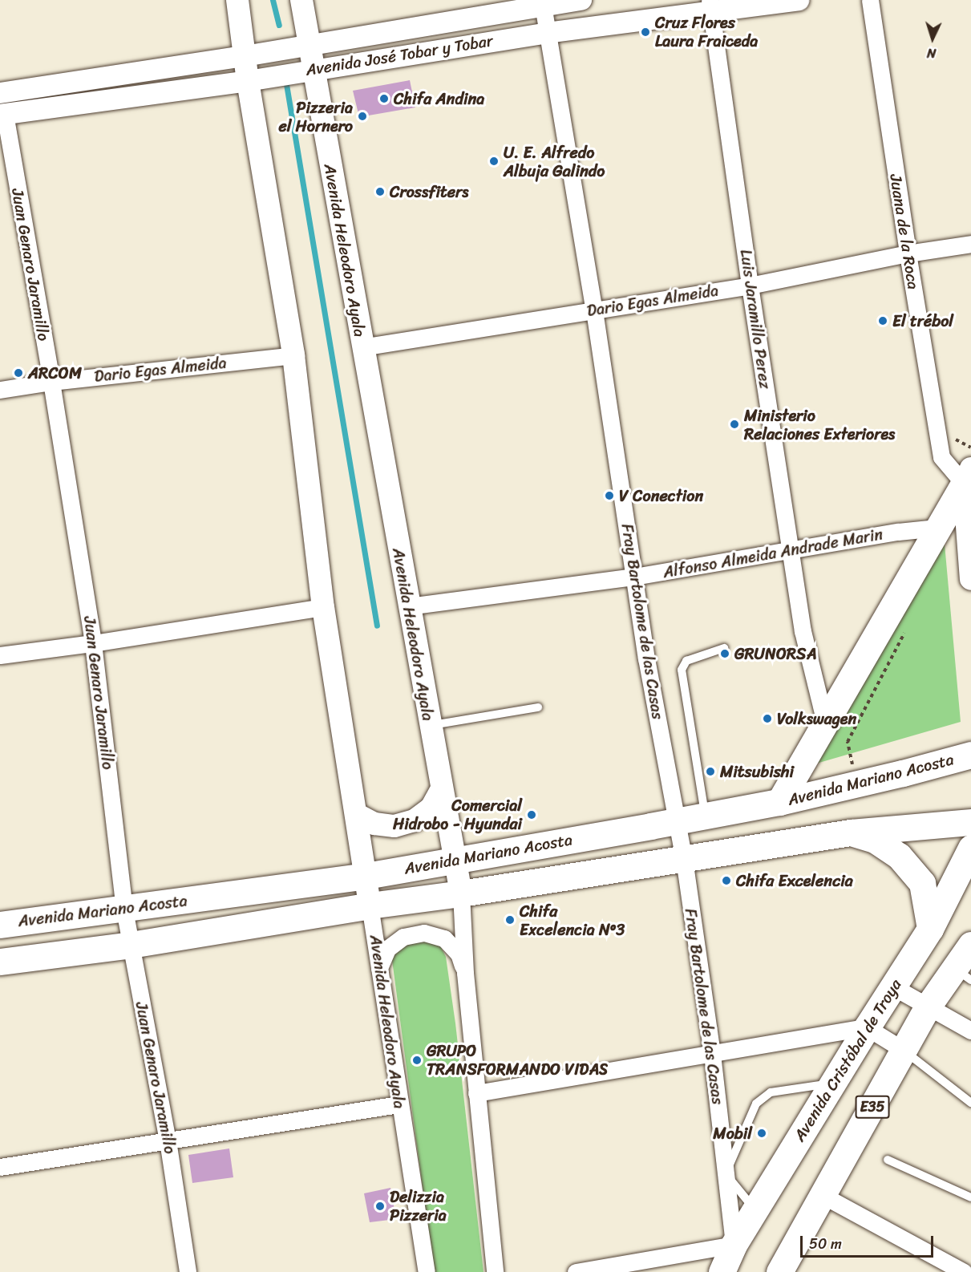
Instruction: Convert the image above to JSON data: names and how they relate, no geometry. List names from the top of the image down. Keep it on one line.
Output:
{"streets":{"main road":["Avenida Heleodoro Ayala","Avenida Mariano Acosta","Avenida Cristóbal de Troya","E35"],"street":["Avenida José Tobar y Tobar","Juana de la Roca","Juan Genaro Jaramillo","Dario Egas Almeida","Luis Jaramillo Perez","Alfonso Almeida Andrade Marin","Fray Bartolome de las Casas"]},"crossings":[["Avenida José Tobar y Tobar","Avenida Heleodoro Ayala"],["Avenida José Tobar y Tobar","Juan Genaro Jaramillo"],["Avenida José Tobar y Tobar","Luis Jaramillo Perez"],["Avenida José Tobar y Tobar","Fray Bartolome de las Casas"],["Juana de la Roca","Dario Egas Almeida"],["Avenida Heleodoro Ayala","Dario Egas Almeida"],["Avenida Heleodoro Ayala","Alfonso Almeida Andrade Marin"],["Avenida Heleodoro Ayala","Avenida Mariano Acosta"],["Juan Genaro Jaramillo","Dario Egas Almeida"],["Juan Genaro Jaramillo","Avenida Mariano Acosta"],["Dario Egas Almeida","Luis Jaramillo Perez"],["Dario Egas Almeida","Fray Bartolome de las Casas"],["Luis Jaramillo Perez","Alfonso Almeida Andrade Marin"],["Alfonso Almeida Andrade Marin","Fray Bartolome de las Casas"],["Fray Bartolome de las Casas","Avenida Mariano Acosta"],["Fray Bartolome de las Casas","Avenida Cristóbal de Troya"]],"places":["Cruz Flores Laura Fraiceda","Chifa Andina","Pizzeria el Hornero","U. E. Alfredo Albuja Galindo","Crossfiters","El trébol","ARCOM","Ministerio Relaciones Exteriores","V Conection","GRUNORSA","Volkswagen","Mitsubishi","Comercial Hidrobo - Hyundai","Chifa Excelencia","Chifa Excelencia Nº3","GRUPO TRANSFORMANDO VIDAS","Mobil","Delizzia Pizzeria"],"scale_bar":"50 m","north":"bottom"}
